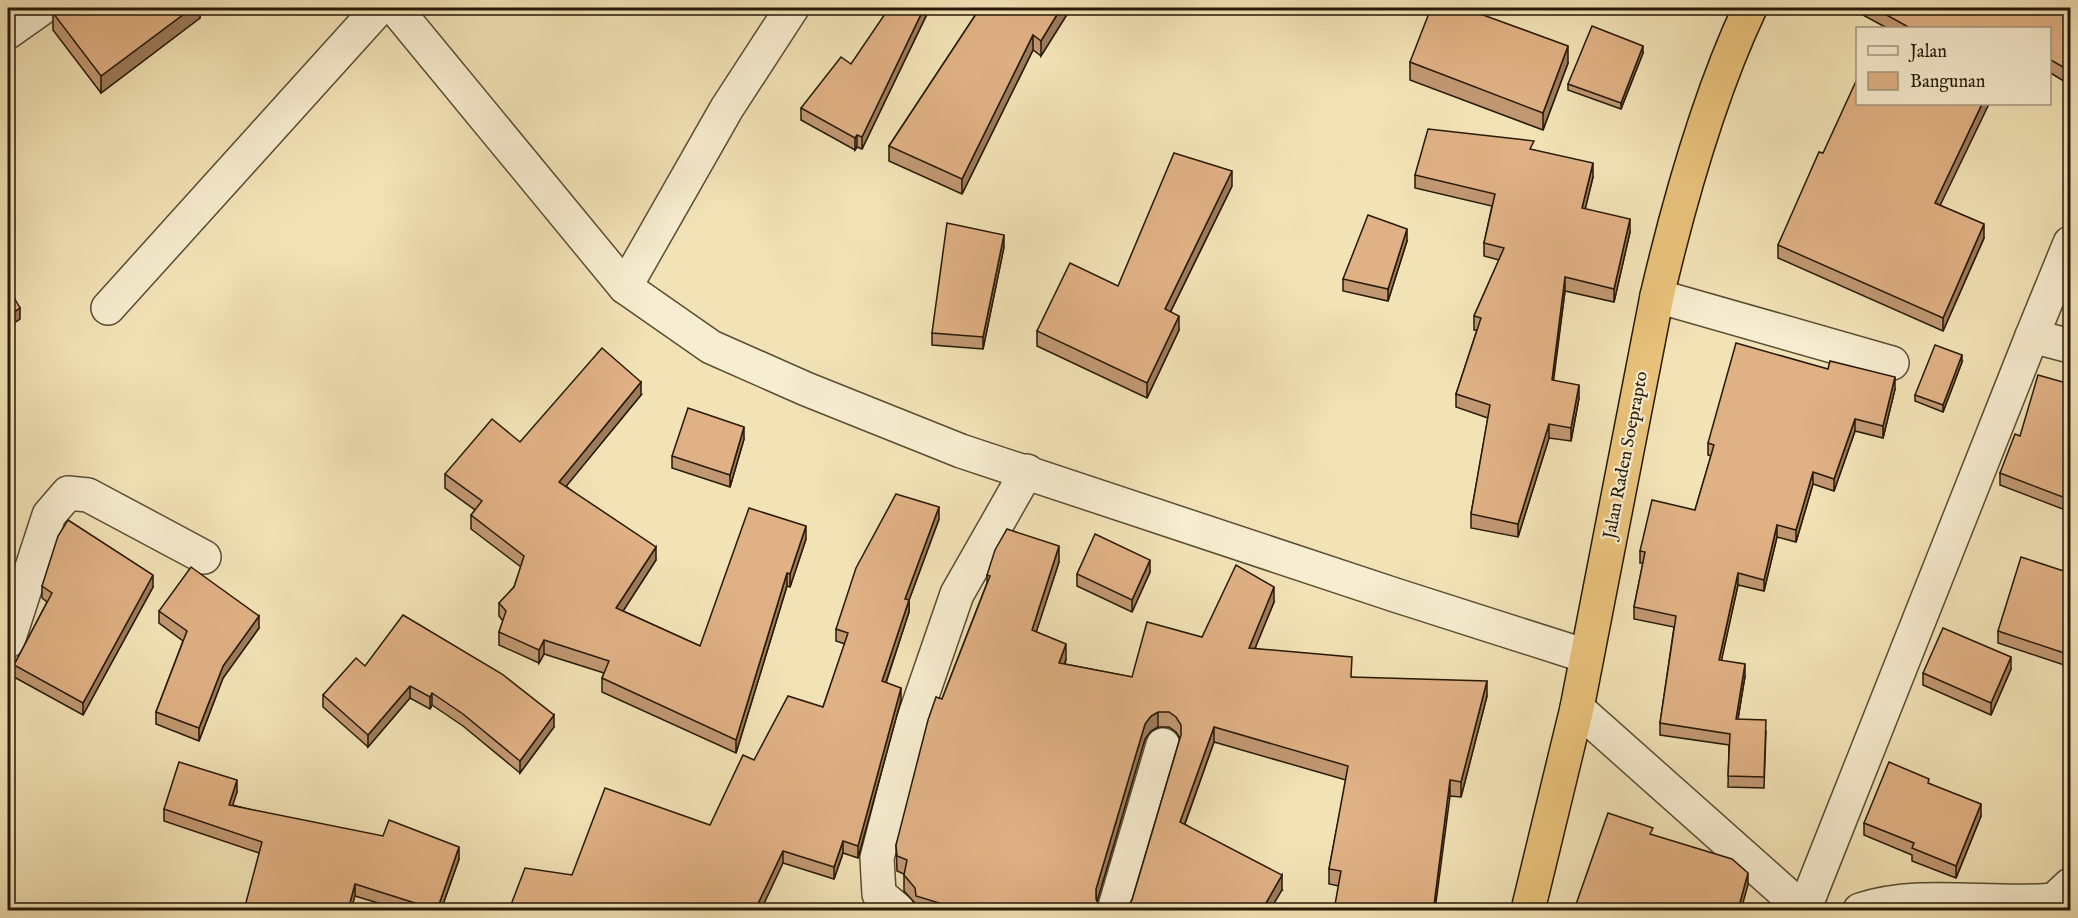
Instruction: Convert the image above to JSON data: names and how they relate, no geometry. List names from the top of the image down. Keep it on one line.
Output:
{"streets":{"highway":["Jalan Raden Soeprapto"]},"legend":["Jalan","Bangunan"]}
